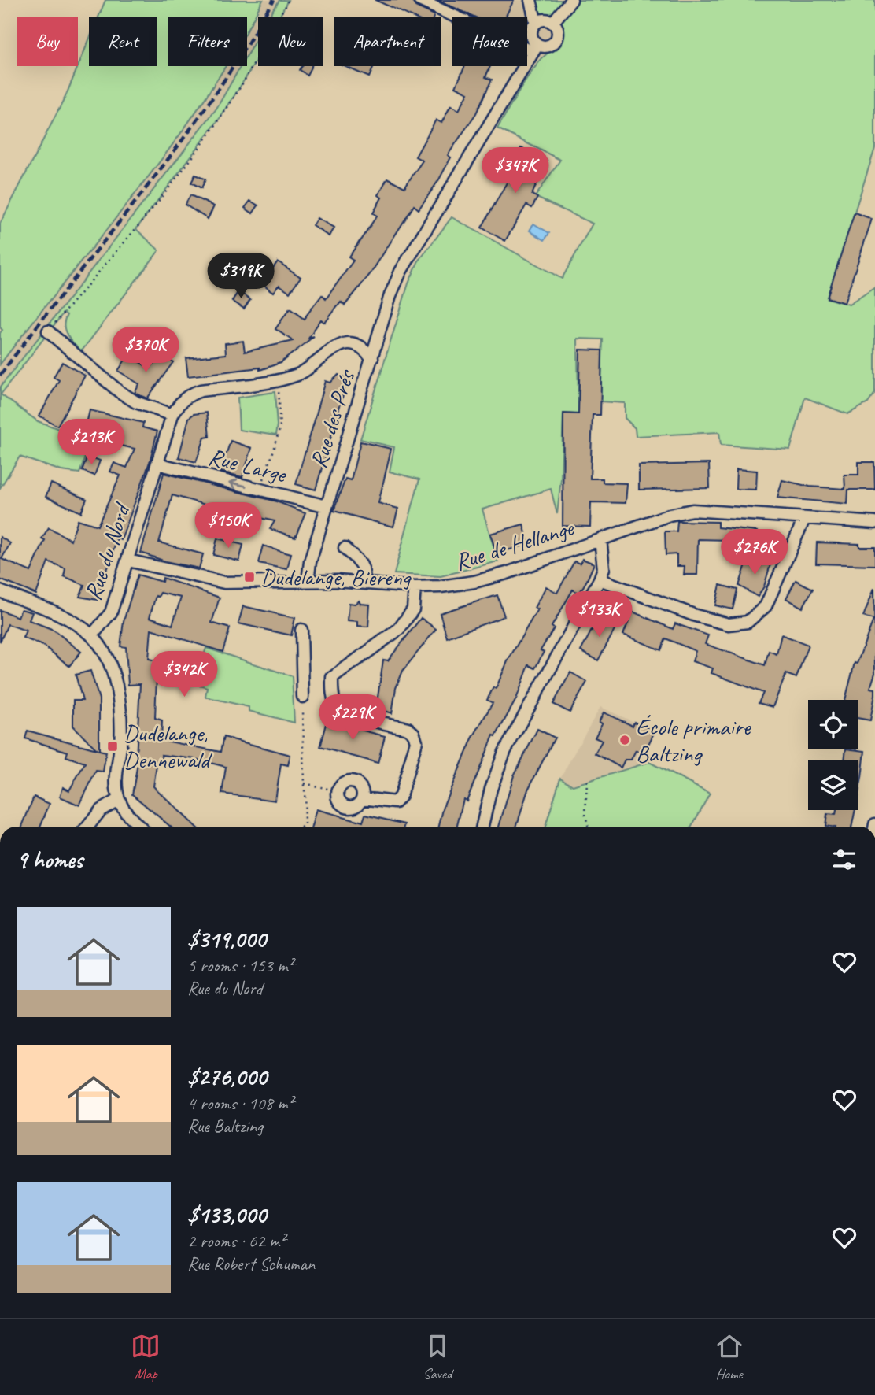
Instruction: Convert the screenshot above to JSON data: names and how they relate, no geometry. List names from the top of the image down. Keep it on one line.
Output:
{"streets":{"street":["Rue des Prés","Rue Large","Rue de Hellange","Rue du Nord"]},"crossings":[["Rue des Prés","Rue Large"],["Rue des Prés","Rue de Hellange"],["Rue des Prés","Rue du Nord"],["Rue Large","Rue du Nord"],["Rue de Hellange","Rue du Nord"]],"one_way":["Rue Large"],"places":{"transit":["Dudelange, Biereng","Dudelange, Dennewald"],"other":["École primaire Baltzing"]},"page":{"chip":["Buy","Rent","Filters","New","Apartment","House"],"price":["$347K","$319K","$370K","$213K","$150K","$276K","$133K","$342K","$229K"],"heading":"9 homes","list":[{"name":"$319,000","note":"5 rooms · 153 m² · Rue du Nord"},{"name":"$276,000","note":"4 rooms · 108 m² · Rue Baltzing"},{"name":"$133,000","note":"2 rooms · 62 m² · Rue Robert Schuman"}],"tabs":["Map","Saved","Home"]}}
